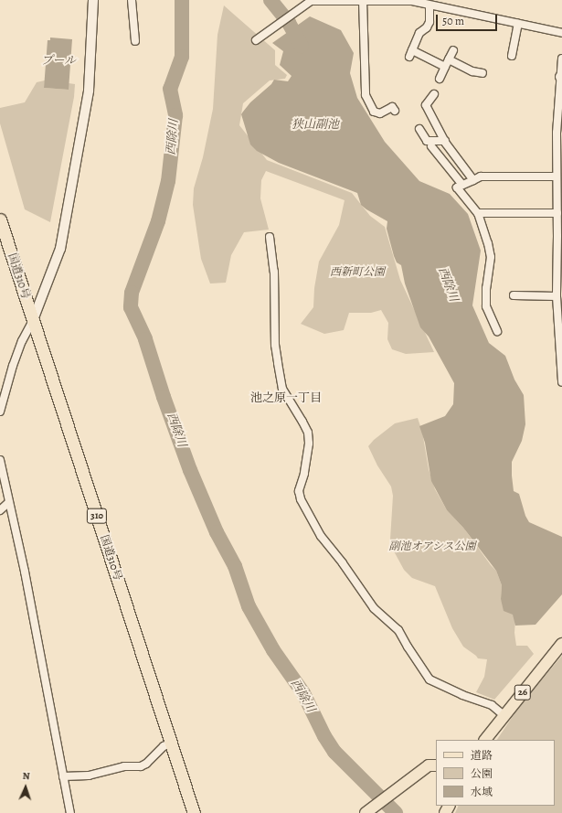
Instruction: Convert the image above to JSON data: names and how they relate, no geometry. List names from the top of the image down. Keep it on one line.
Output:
{"streets":{"highway":["国道310号","310"],"main road":["26"]},"districts":["池之原一丁目"],"water":["プール","狭山副池","西除川"],"parks":["西新町公園","副池オアシス公園"],"legend":["道路","公園","水域"],"scale_bar":"50 m","north":"top"}
